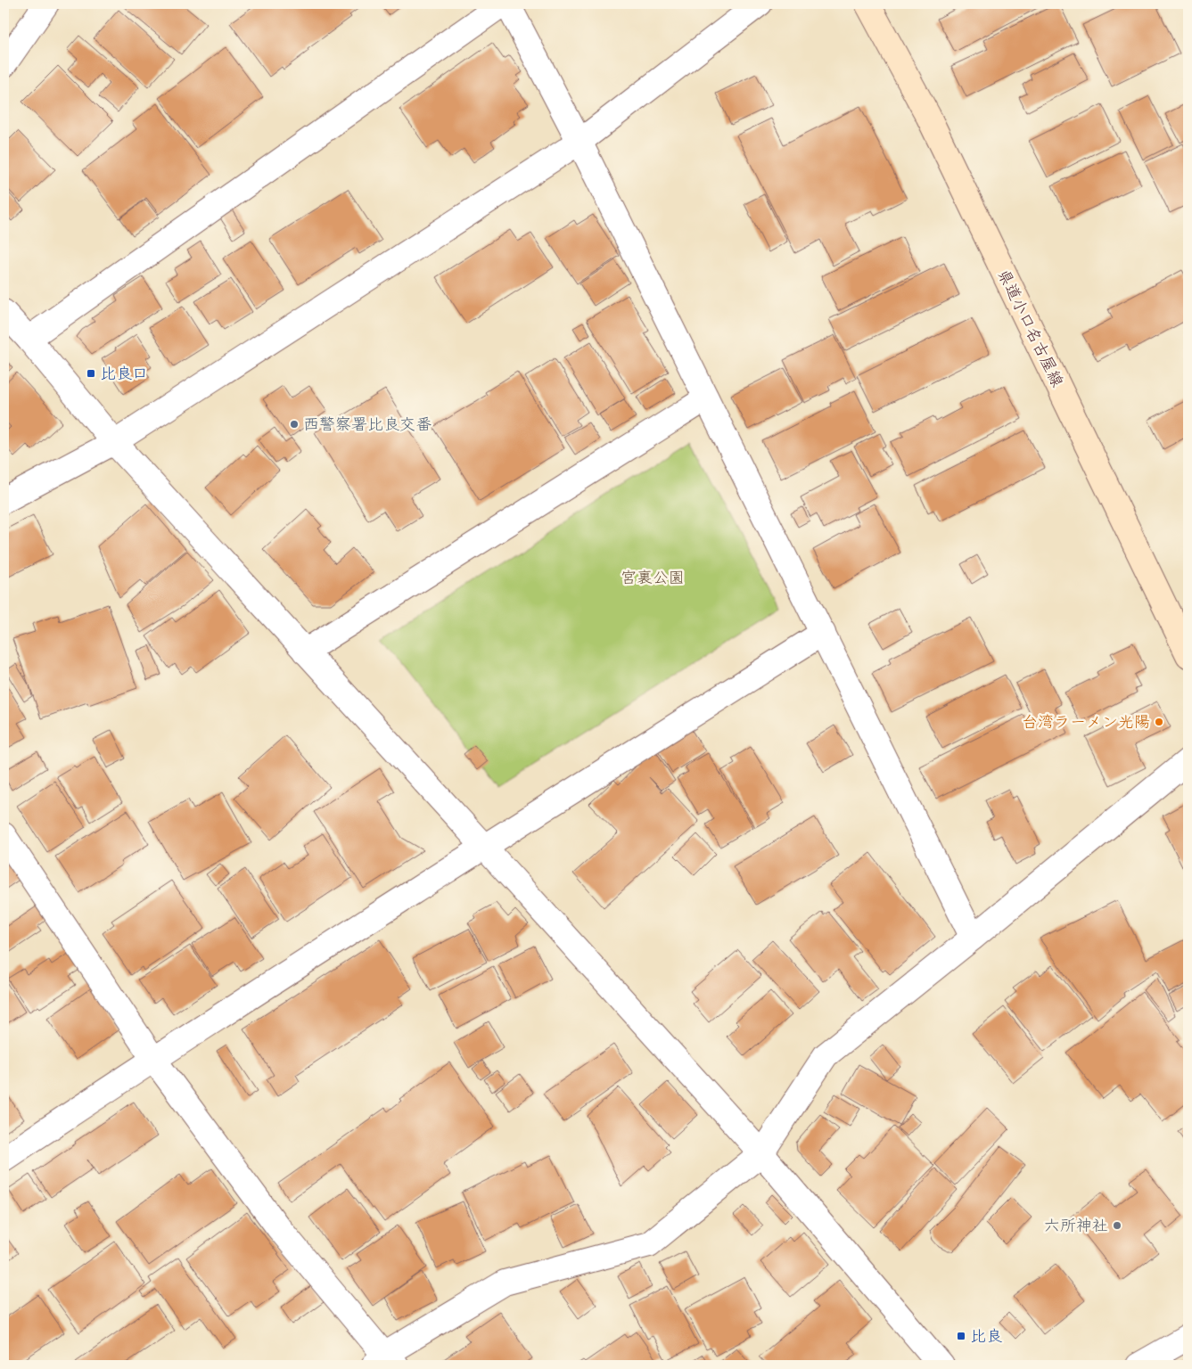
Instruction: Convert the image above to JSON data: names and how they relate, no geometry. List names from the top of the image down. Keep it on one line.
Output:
{"streets":{"main road":["県道小口名古屋線"]},"parks":["宮裏公園"],"places":{"transit":["比良口","比良"],"other":["西警察署比良交番","台湾ラーメン光陽","六所神社"]}}
